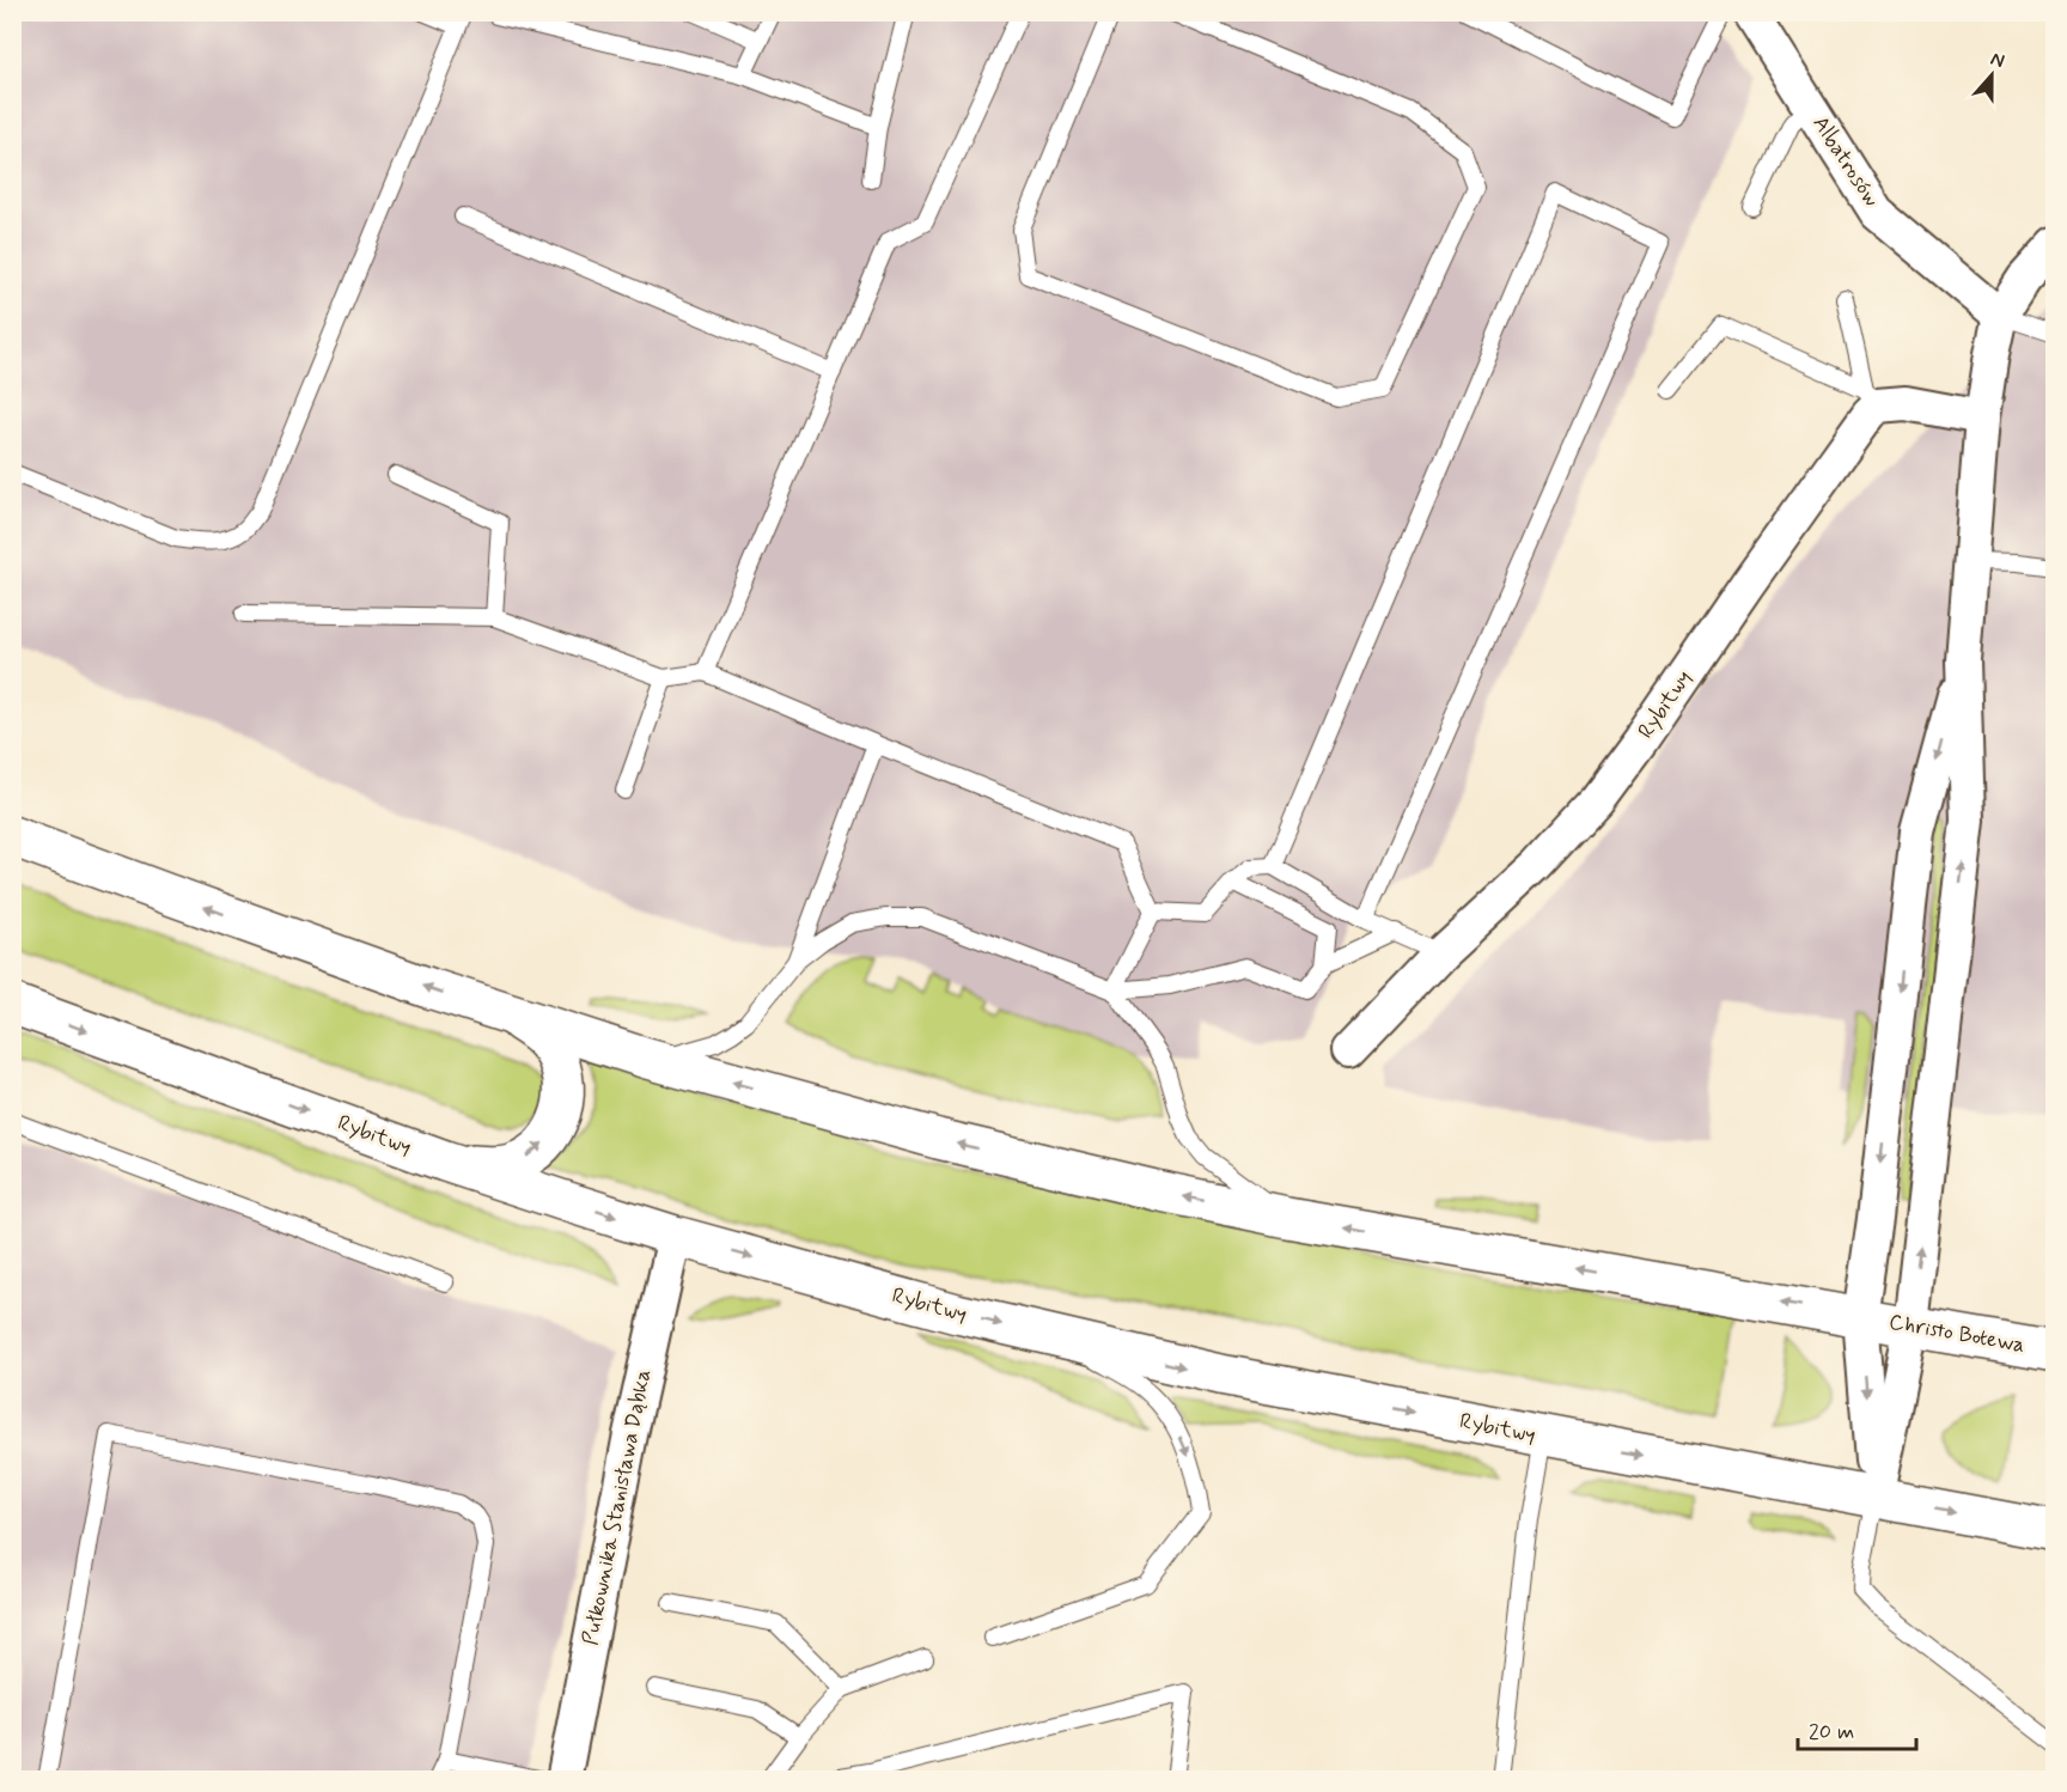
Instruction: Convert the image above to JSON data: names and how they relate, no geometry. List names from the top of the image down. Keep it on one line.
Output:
{"streets":{"main road":["Rybitwy","Christo Botewa"],"street":["Albatrosów","Pułkownika Stanisława Dąbka"]},"crossings":[["Rybitwy","Pułkownika Stanisława Dąbka"]],"one_way":["Rybitwy"],"scale_bar":"20 m","north":"top"}
